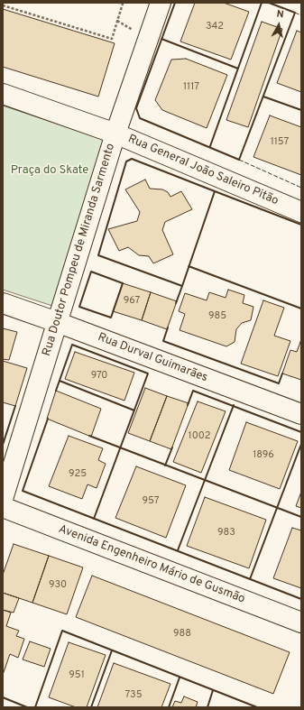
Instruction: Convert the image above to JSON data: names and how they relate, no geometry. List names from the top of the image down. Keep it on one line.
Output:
{"streets":{"street":["Rua General João Saleiro Pitão","Rua Doutor Pompeu de Miranda Sarmento","Rua Durval Guimarães","Avenida Engenheiro Mário de Gusmão"]},"crossings":[["Rua General João Saleiro Pitão","Rua Doutor Pompeu de Miranda Sarmento"],["Rua Doutor Pompeu de Miranda Sarmento","Rua Durval Guimarães"]],"parks":["Praça do Skate"],"house_numbers":["342","1117","1157","967","985","970","1002","1896","925","957","983","930","988","951","735"],"north":"top"}
